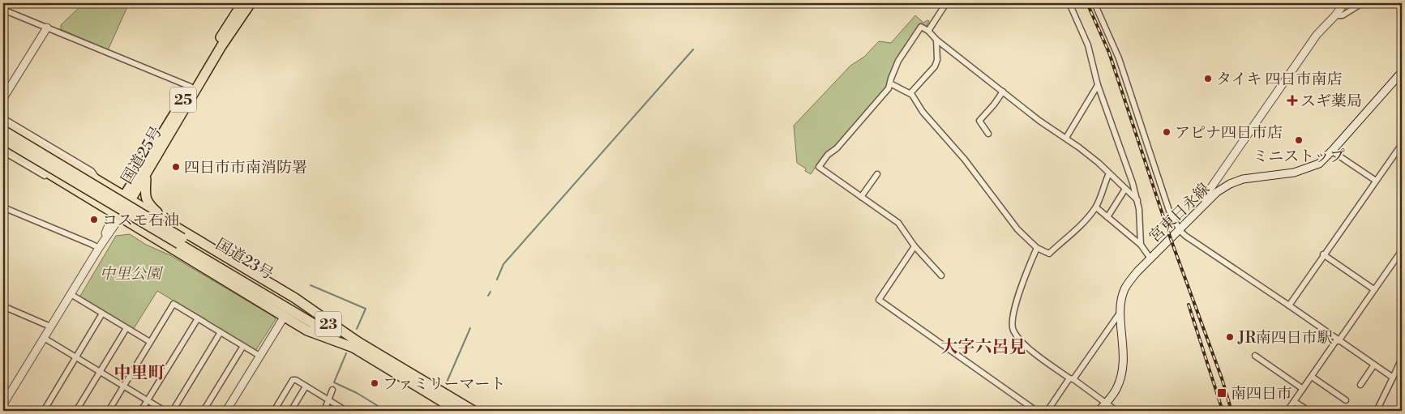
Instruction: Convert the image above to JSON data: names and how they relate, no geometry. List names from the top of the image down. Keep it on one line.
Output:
{"streets":{"highway":["25","国道25号","国道23号","23"],"street":["宮東日永線"]},"crossings":[["国道25号","23"],["国道23号","23"]],"districts":["大字六呂見","中里町"],"parks":["中里公園"],"places":{"other":["タイキ 四日市南店","アピナ四日市店","ミニストップ","四日市市南消防署","コスモ石油","JR南四日市駅","ファミリーマート"],"health":["スギ薬局"],"transit":["南四日市"]}}
